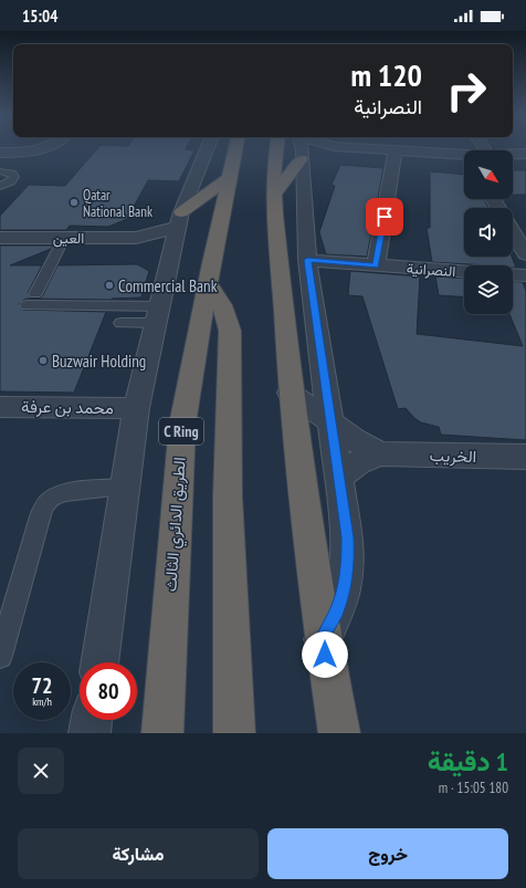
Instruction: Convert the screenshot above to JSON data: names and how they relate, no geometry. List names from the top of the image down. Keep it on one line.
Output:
{"streets":{"highway":["C Ring","الطريق الدائري الثالث"],"street":["العين","النصرانية","محمد بن عرفة","الخريب"]},"places":["Qatar National Bank","Commercial Bank","Buzwair Holding"],"north":"bottom right","page":{"status":"15:04","turn":["120 m","النصرانية"],"speed":"72 km/h","limit":"80","heading":["1 دقيقة","180 m · 15:05"],"buttons":["خروج","مشاركة"]}}
